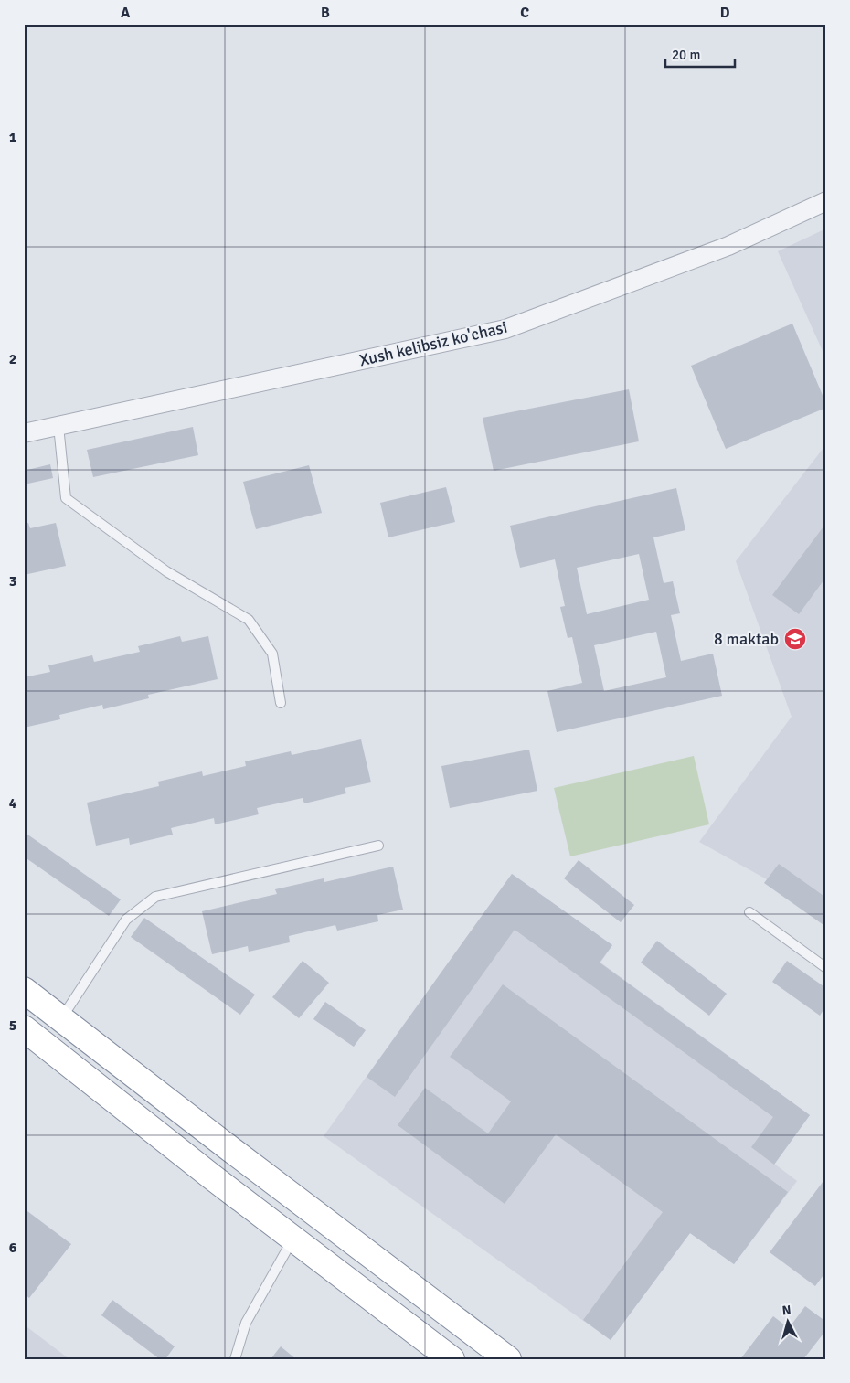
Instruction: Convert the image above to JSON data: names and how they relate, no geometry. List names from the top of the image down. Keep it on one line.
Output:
{"streets":{"street":["Xush kelibsiz ko'chasi"]},"places":{"school or university":["8 maktab"]},"scale_bar":"20 m","north":"top","grid":{"columns":["A","B","C","D"],"rows":["1","2","3","4","5","6"]}}
